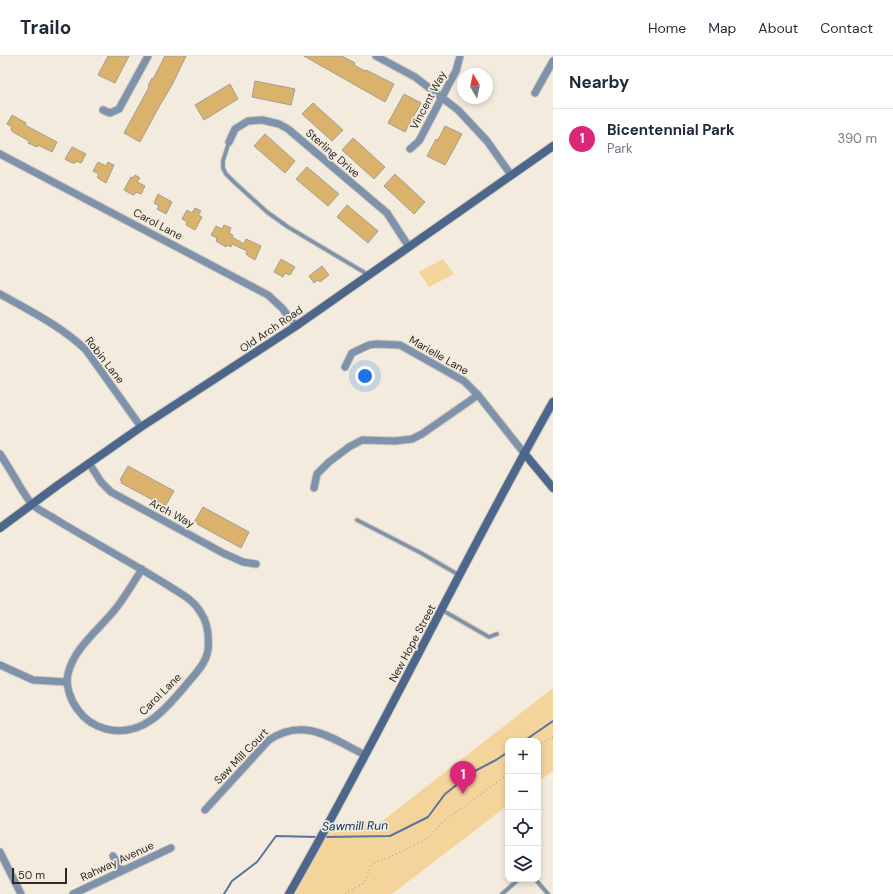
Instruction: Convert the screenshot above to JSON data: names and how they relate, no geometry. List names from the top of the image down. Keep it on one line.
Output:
{"streets":{"street":["Vincent Way","Sterling Drive","Carol Lane","Old Arch Road","Marielle Lane","Robin Lane","Arch Way","New Hope Street","Saw Mill Court","Rahway Avenue"]},"crossings":[["Sterling Drive","Old Arch Road"],["Carol Lane","Old Arch Road"],["Old Arch Road","Robin Lane"],["Old Arch Road","Arch Way"],["Marielle Lane","New Hope Street"],["New Hope Street","Saw Mill Court"]],"water":["Sawmill Run"],"scale_bar":"50 m","north":"top","page":{"header":"Trailo","nav":["Home","Map","About","Contact"],"heading":"Nearby","list":[{"mark":"1","name":"Bicentennial Park","note":"Park","value":"390 m"}],"map_buttons":["+","−"],"pins":"1","scale":"50 m"}}
